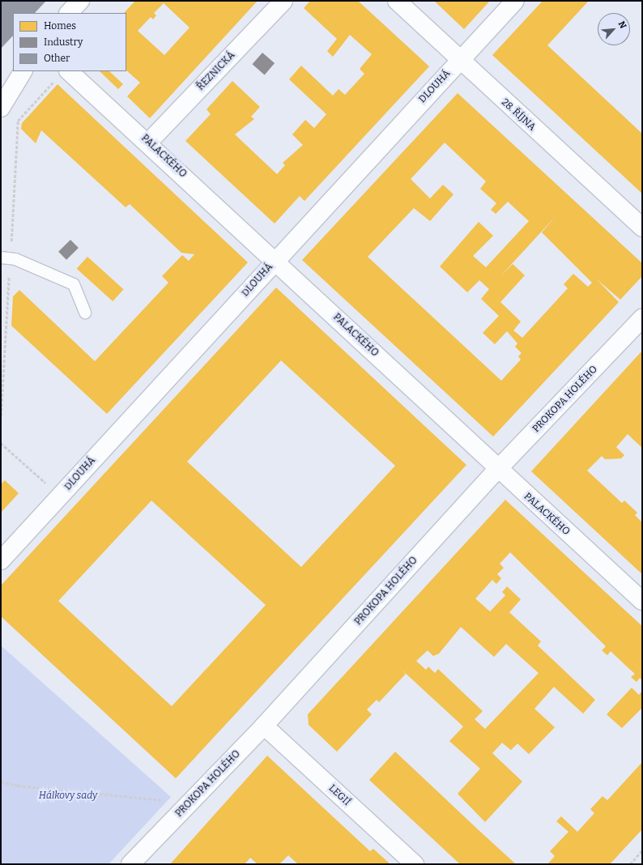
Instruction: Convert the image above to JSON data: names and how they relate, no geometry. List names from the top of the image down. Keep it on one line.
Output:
{"streets":{"street":["ŘEZNICKÁ","DLOUHÁ","28. ŘÍJNA","PALACKÉHO","PROKOPA HOLÉHO","LEGIÍ"]},"crossings":[["ŘEZNICKÁ","PALACKÉHO"],["DLOUHÁ","28. ŘÍJNA"],["DLOUHÁ","PALACKÉHO"],["PALACKÉHO","PROKOPA HOLÉHO"],["PROKOPA HOLÉHO","LEGIÍ"]],"parks":["Hálkovy sady"],"legend":["Homes","Industry","Other"],"north":"top right"}
